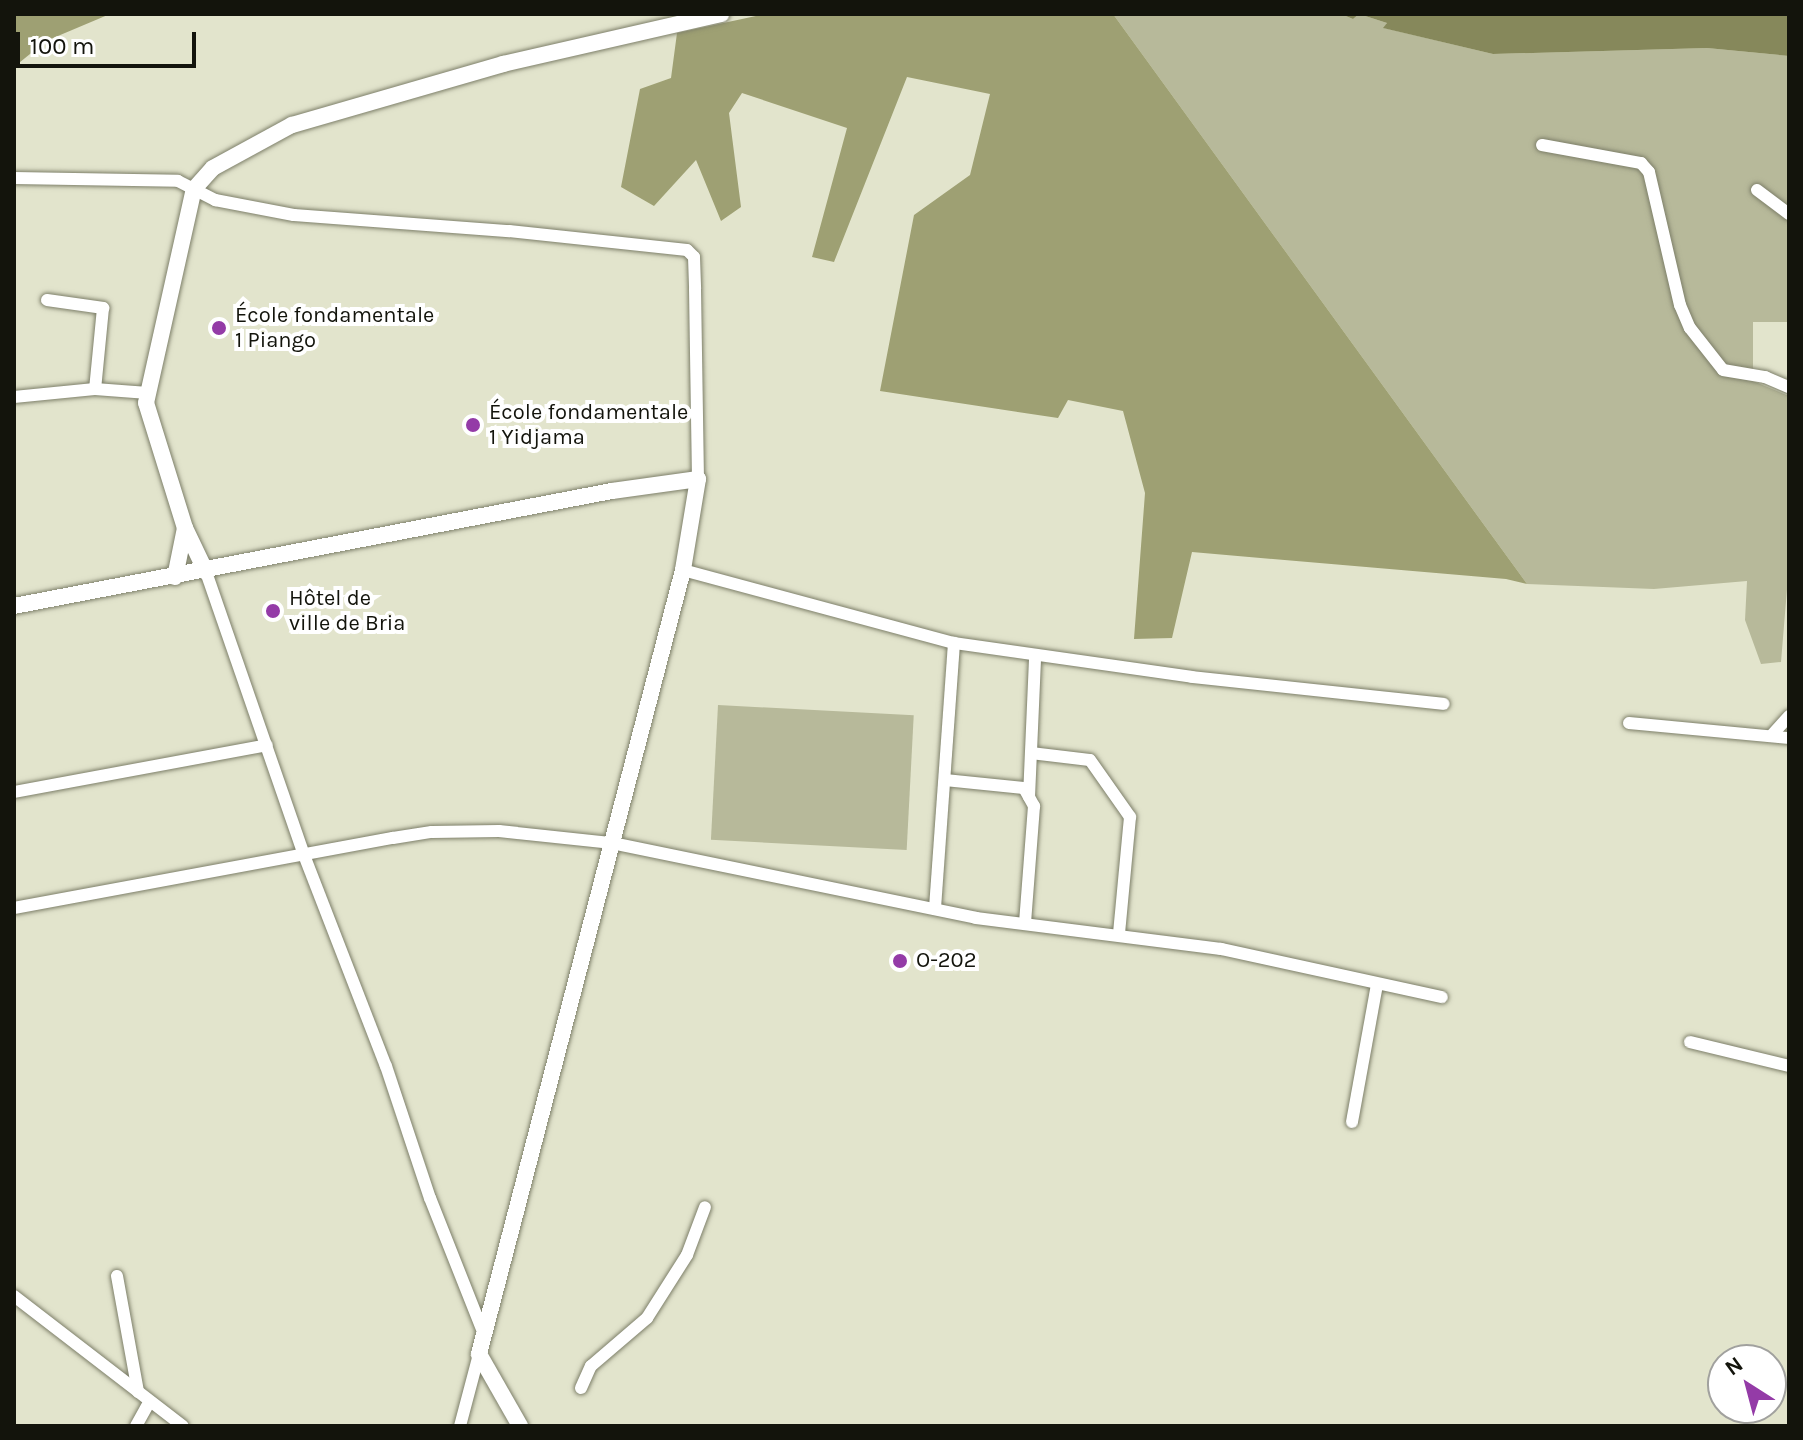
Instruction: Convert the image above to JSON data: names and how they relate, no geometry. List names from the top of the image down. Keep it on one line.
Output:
{"places":["École fondamentale 1 Piango","École fondamentale 1 Yidjama","Hôtel de ville de Bria","O-202"],"scale_bar":"100 m","north":"top left"}
